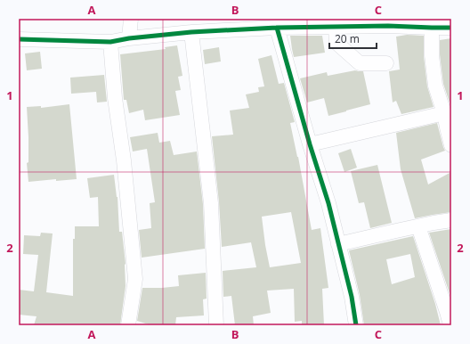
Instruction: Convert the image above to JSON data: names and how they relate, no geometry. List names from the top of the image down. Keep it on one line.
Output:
{"scale_bar":"20 m","grid":{"columns":["A","B","C"],"rows":["1","2"]}}
